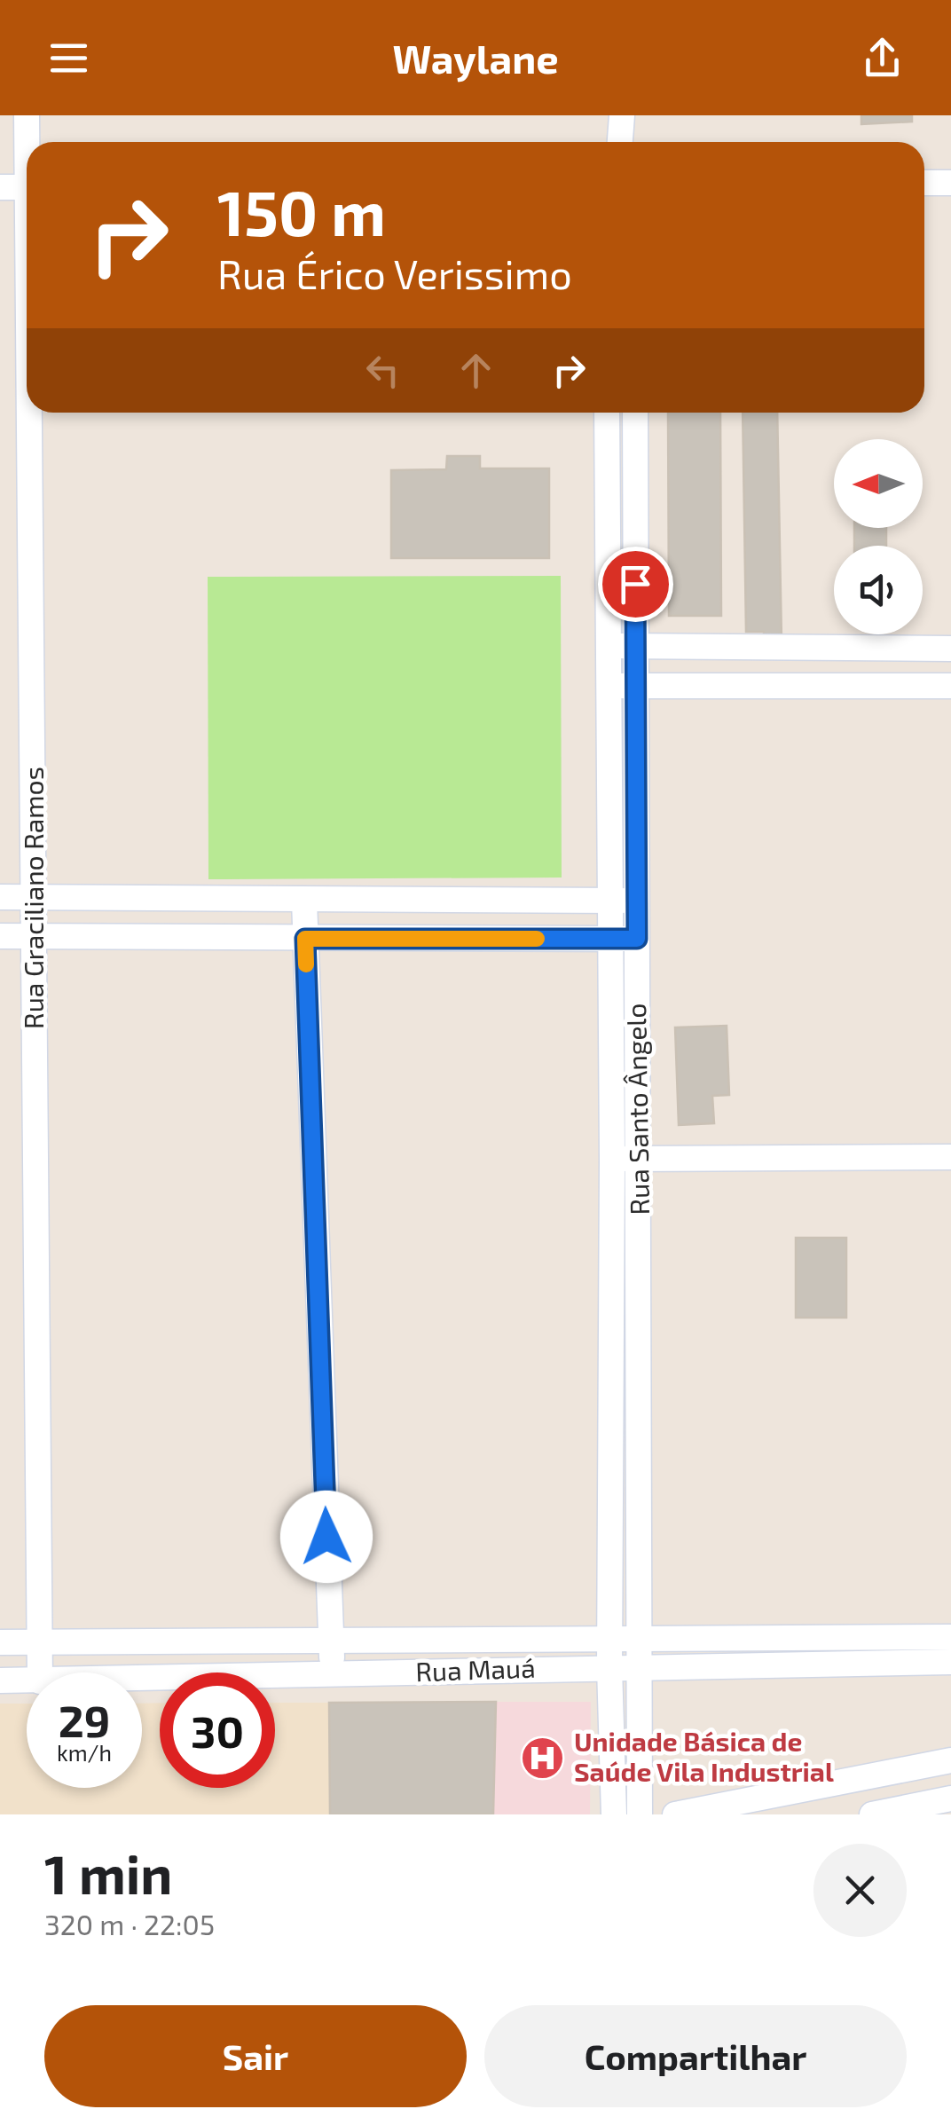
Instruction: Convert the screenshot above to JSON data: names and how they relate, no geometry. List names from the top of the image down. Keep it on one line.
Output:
{"streets":{"street":["Rua Graciliano Ramos","Rua Santo Ângelo","Rua Mauá"]},"crossings":[["Rua Santo Ângelo","Rua Mauá"]],"places":{"hospital":["Unidade Básica de Saúde Vila Industrial"]},"north":"left","page":{"header":"Waylane","turn":["150 m","Rua Érico Verissimo"],"speed":"29 km/h","limit":"30","heading":["1 min","320 m · 22:05"],"buttons":["Sair","Compartilhar"]}}
